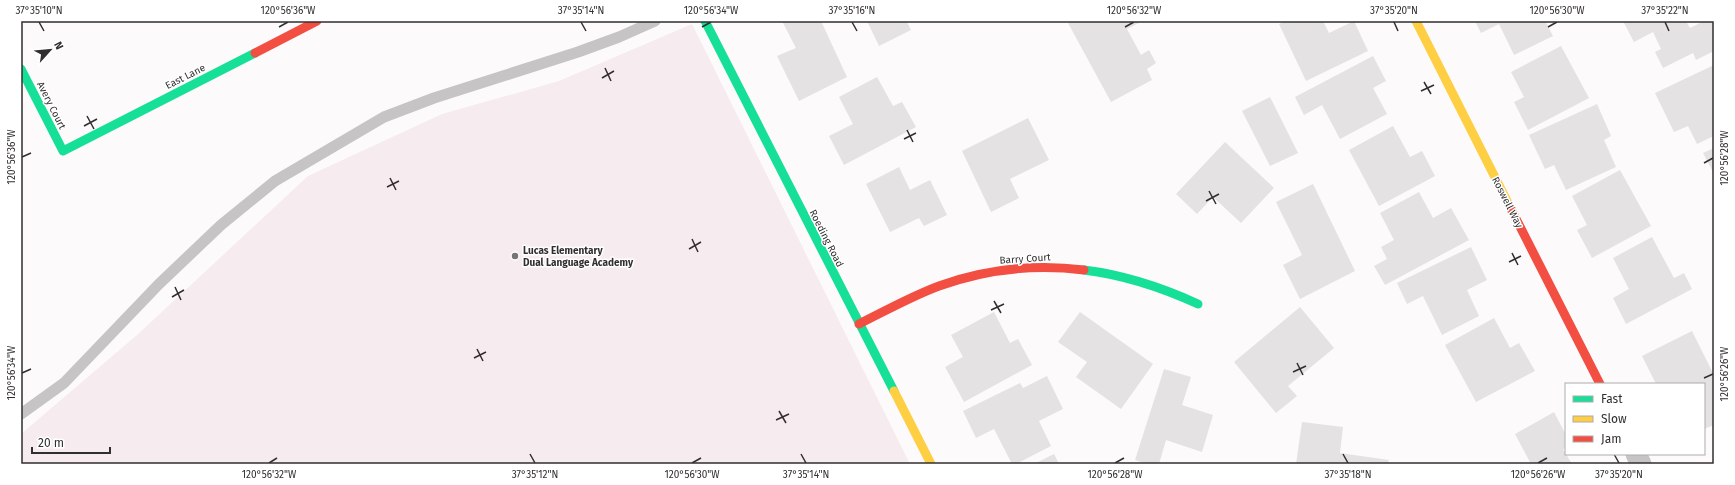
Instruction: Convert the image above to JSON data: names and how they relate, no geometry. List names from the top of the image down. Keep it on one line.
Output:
{"streets":{"street":["East Lane","Avery Court","Roswell Way","Roeding Road","Barry Court"]},"crossings":[["East Lane","Avery Court"],["Roeding Road","Barry Court"]],"places":["Lucas Elementary Dual Language Academy"],"legend":["Fast","Slow","Jam"],"scale_bar":"20 m","north":"top right","coordinates":["37°35'10\"N","120°56'36\"W","37°35'14\"N","120°56'34\"W","37°35'16\"N","120°56'32\"W","37°35'20\"N","120°56'30\"W","37°35'22\"N","120°56'28\"W","120°56'26\"W","37°35'12\"N","37°35'18\"N"]}
